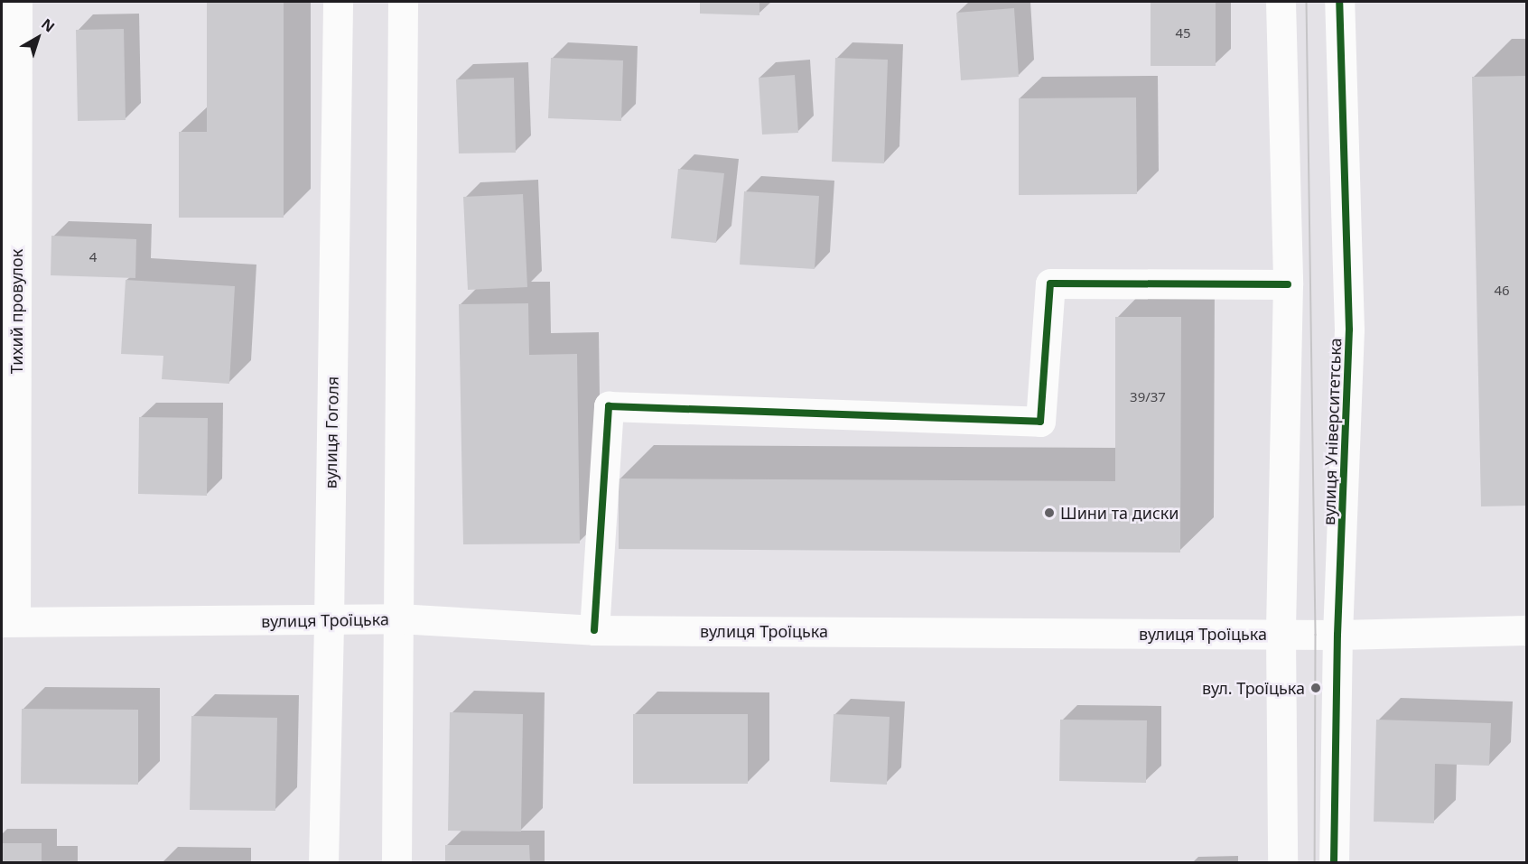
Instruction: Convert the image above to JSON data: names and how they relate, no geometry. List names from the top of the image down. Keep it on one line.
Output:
{"streets":{"street":["Тихий провулок","вулиця Університетська","вулиця Гоголя","вулиця Троїцька"]},"crossings":[["Тихий провулок","вулиця Троїцька"],["вулиця Університетська","вулиця Троїцька"],["вулиця Гоголя","вулиця Троїцька"]],"places":["Шини та диски","вул. Троїцька"],"house_numbers":["45","4","46","39/37"],"north":"top right"}
